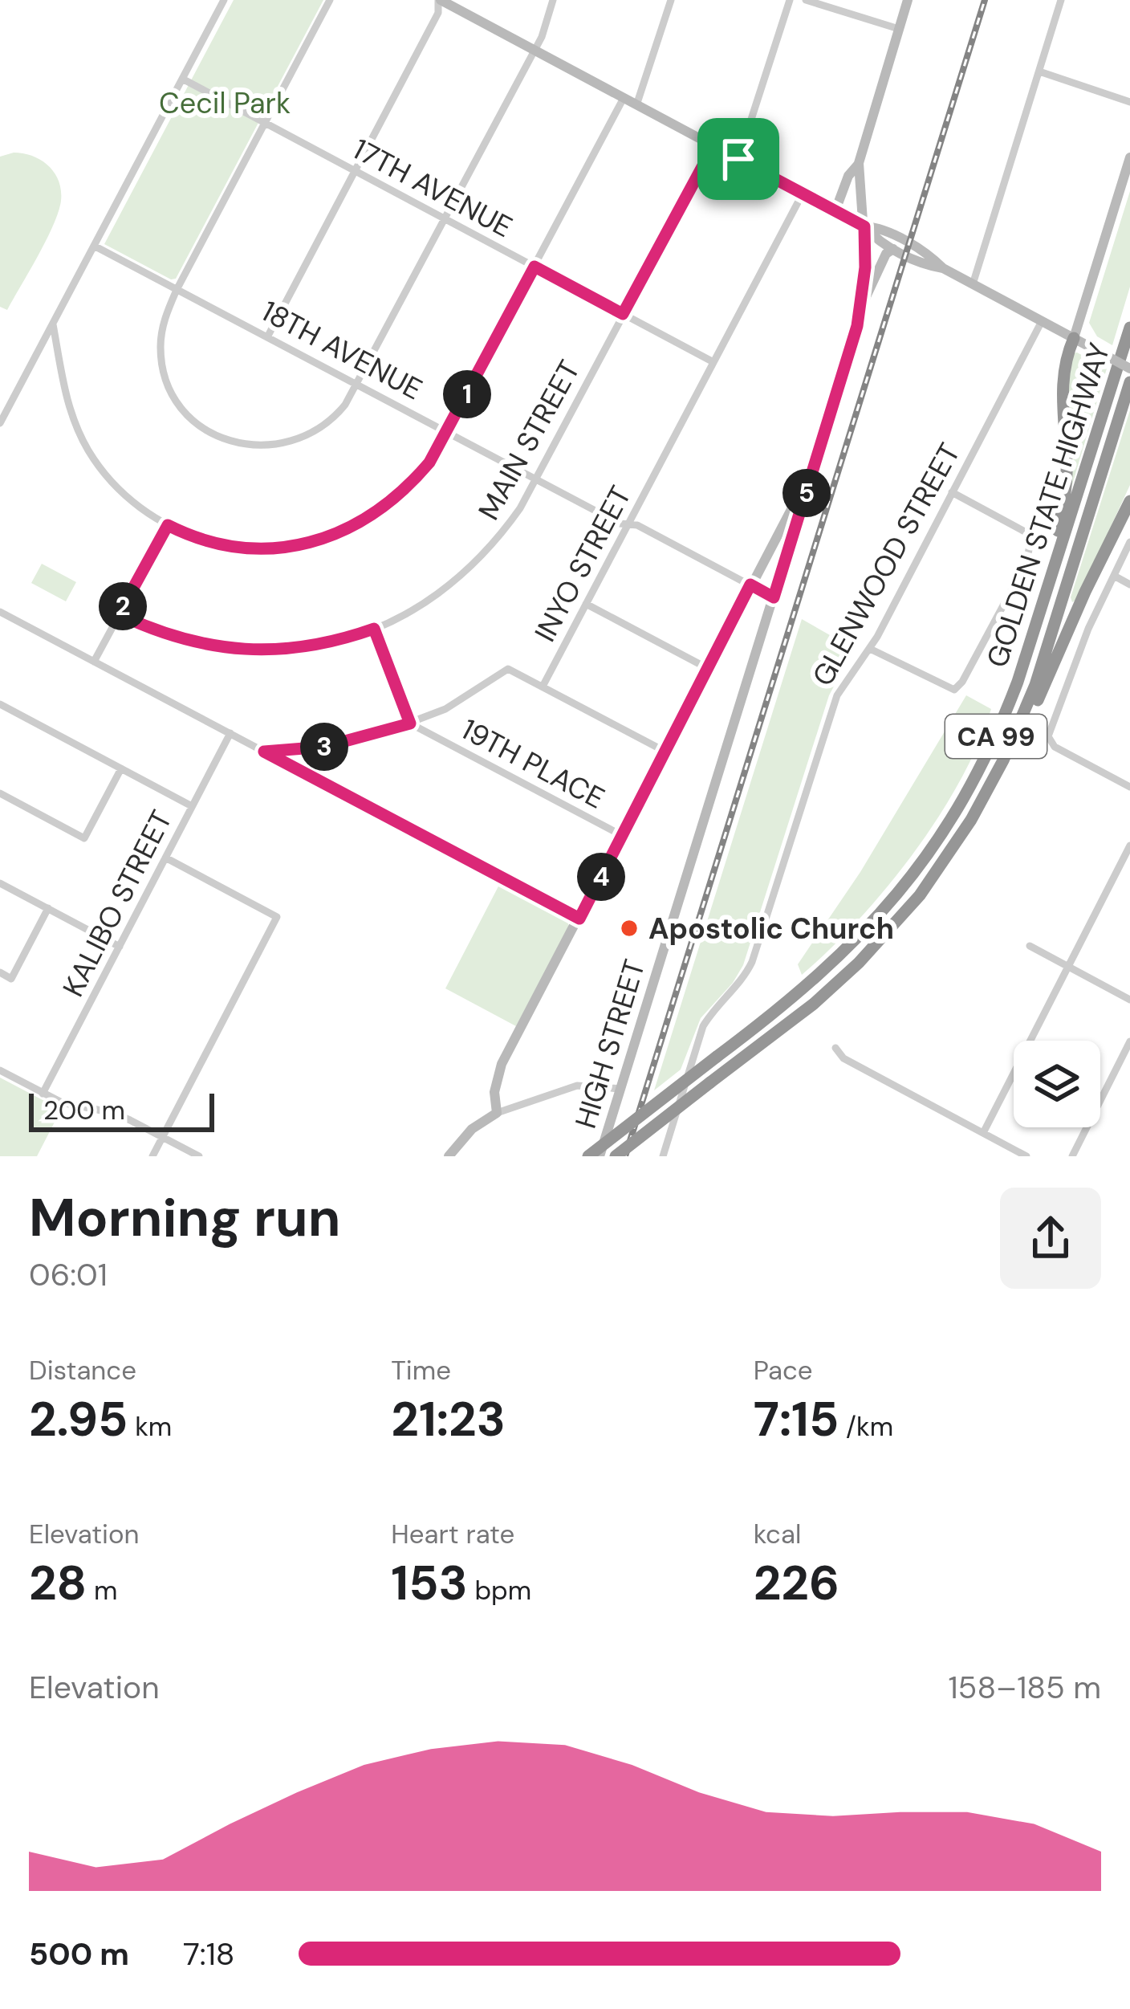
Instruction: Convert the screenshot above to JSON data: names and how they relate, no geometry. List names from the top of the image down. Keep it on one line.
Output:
{"streets":{"highway":["GOLDEN STATE HIGHWAY","CA 99"],"main road":["18TH AVENUE","HIGH STREET"],"street":["17TH AVENUE","MAIN STREET","INYO STREET","GLENWOOD STREET","19TH PLACE","KALIBO STREET"]},"crossings":[["17TH AVENUE","MAIN STREET"],["17TH AVENUE","INYO STREET"],["18TH AVENUE","MAIN STREET"],["18TH AVENUE","INYO STREET"],["18TH AVENUE","HIGH STREET"],["INYO STREET","19TH PLACE"]],"parks":["Cecil Park"],"places":["Apostolic Church"],"scale_bar":"200 m","page":{"pins":["1","5","2","3","4"],"scale":"200 m","heading":["Morning run","06:01"],"stats":[["Distance","2.95 km"],["Time","21:23"],["Pace","7:15 /km"],["Elevation","28 m"],["Heart rate","153 bpm"],["kcal","226"]],"chart":["Elevation","158–185 m"],"list":[{"name":"500 m","note":"7:18"}]}}
